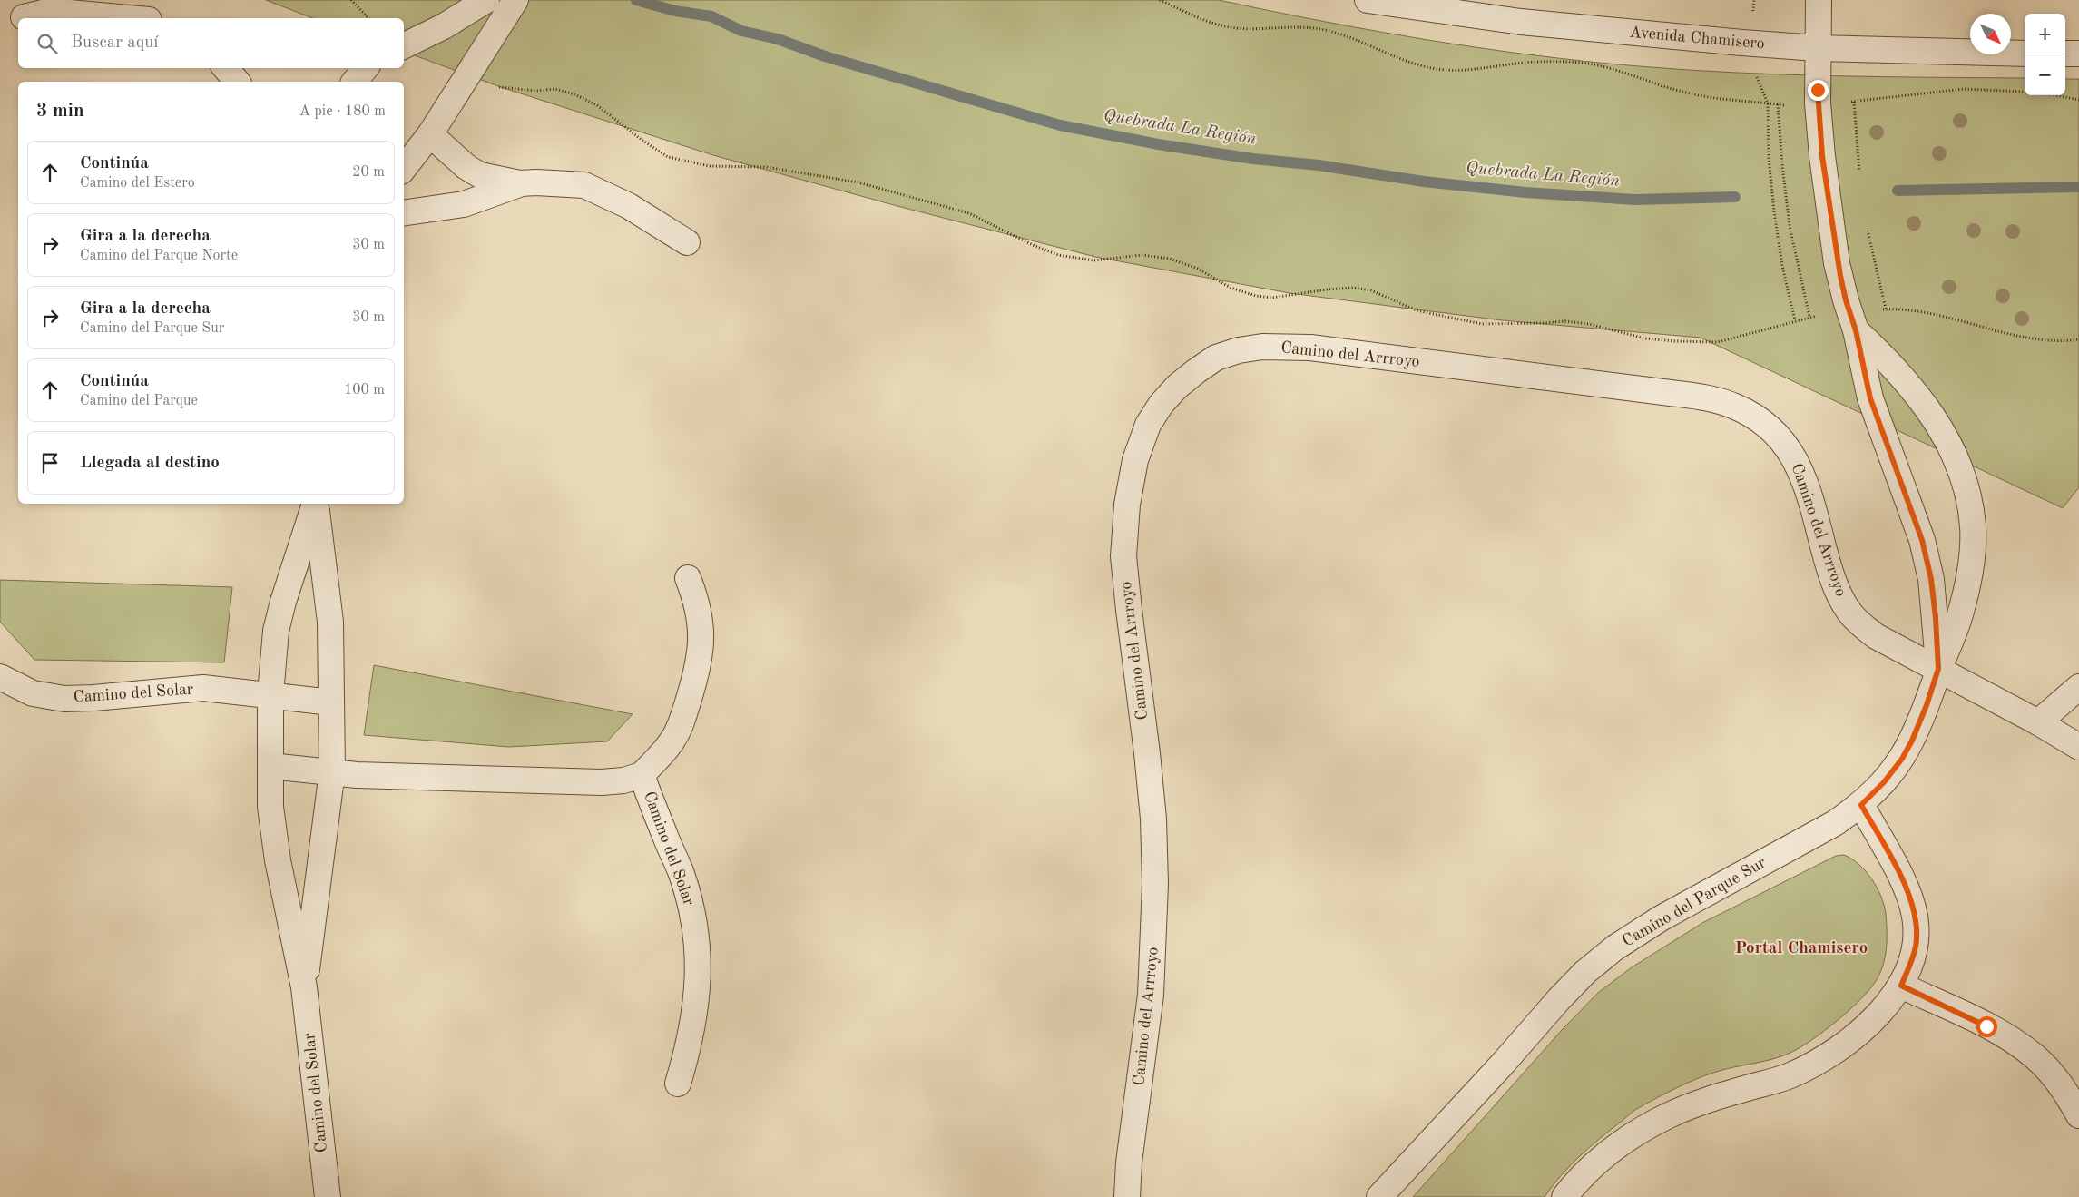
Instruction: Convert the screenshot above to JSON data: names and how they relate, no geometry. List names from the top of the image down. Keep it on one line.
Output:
{"streets":{"street":["Avenida Chamisero","Camino del Arrroyo","Camino del Solar","Camino del Parque Sur"]},"crossings":[["Camino del Arrroyo","Camino del Parque Sur"]],"districts":["Portal Chamisero"],"water":["Quebrada La Región"],"north":"bottom right","page":{"map_buttons":["+","−"],"search":"Buscar aquí","heading":["3 min","A pie · 180 m"],"list":[["Continúa","Camino del Estero","20 m"],["Gira a la derecha","Camino del Parque Norte","30 m"],["Gira a la derecha","Camino del Parque Sur","30 m"],["Continúa","Camino del Parque","100 m"],"Llegada al destino"]}}
